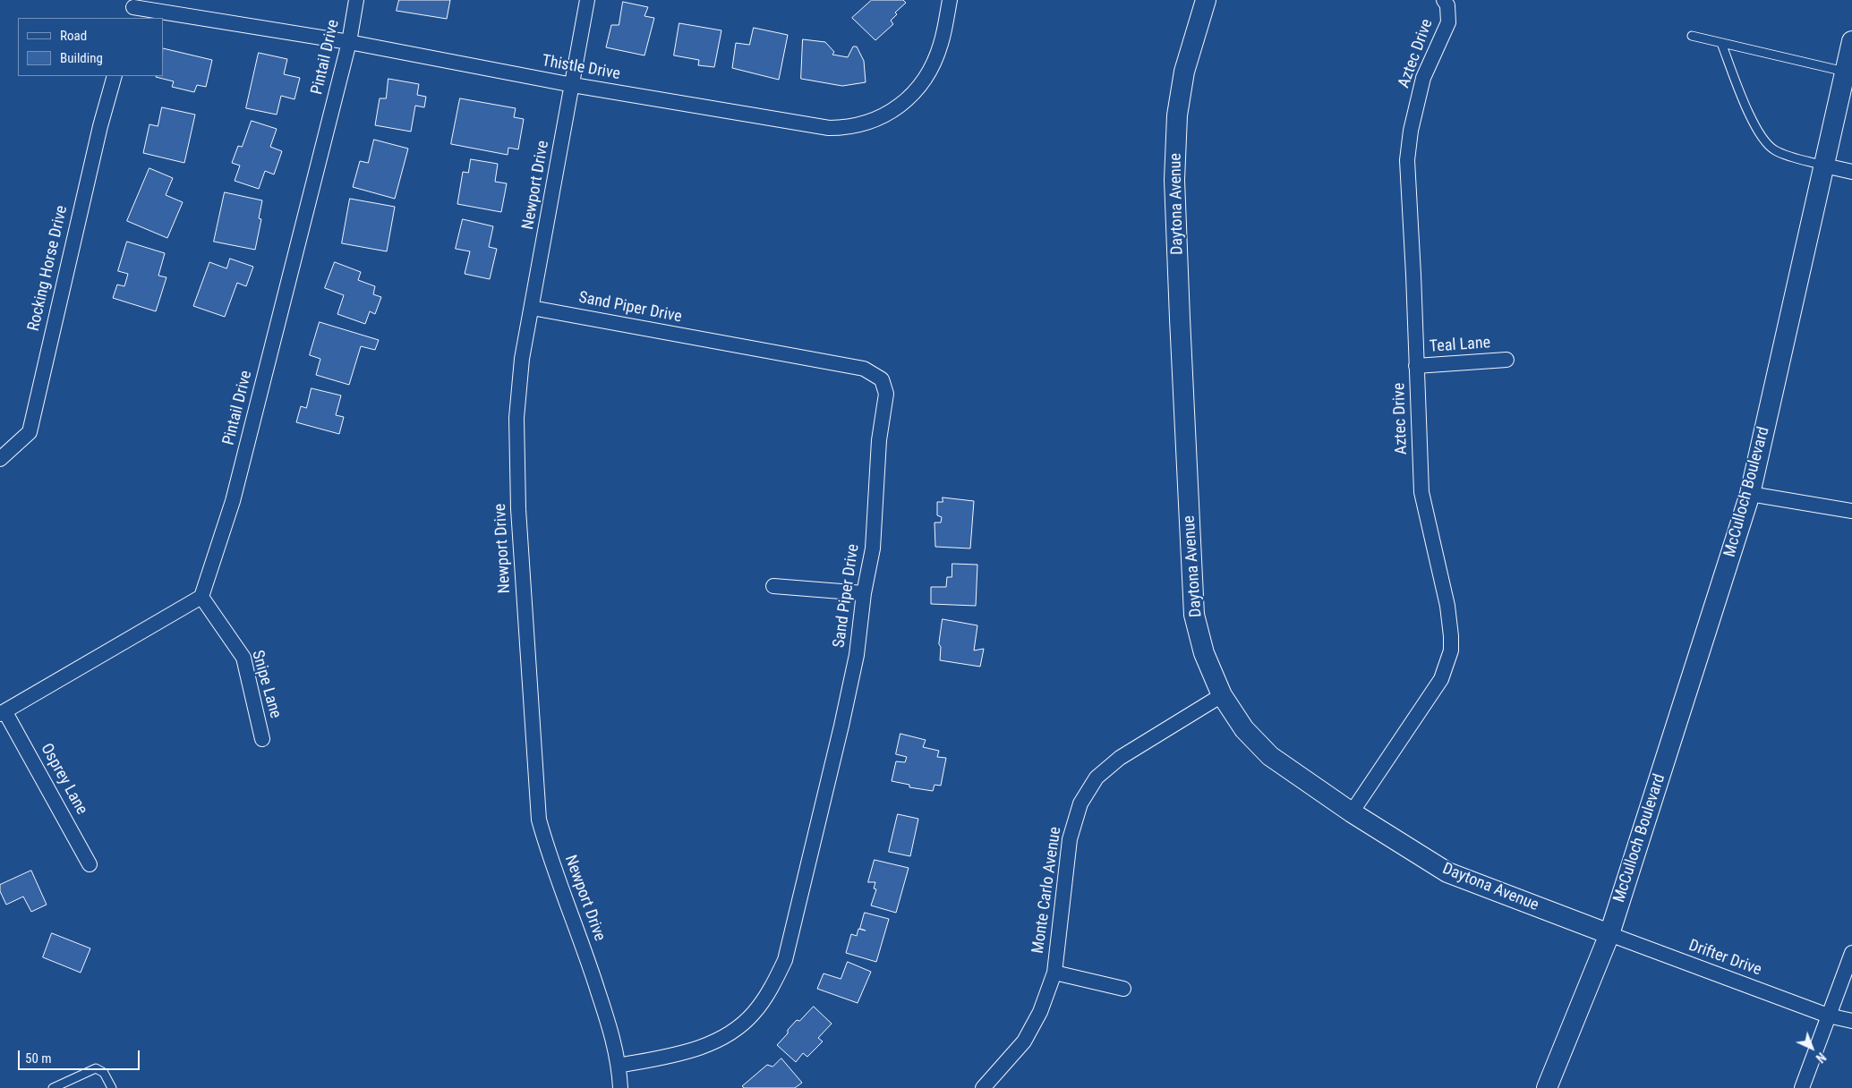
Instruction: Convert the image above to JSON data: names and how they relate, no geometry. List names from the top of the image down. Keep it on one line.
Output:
{"streets":{"street":["Aztec Drive","Pintail Drive","Thistle Drive","Newport Drive","Daytona Avenue","Rocking Horse Drive","Sand Piper Drive","Teal Lane","McCulloch Boulevard","Snipe Lane","Osprey Lane","Monte Carlo Avenue","Drifter Drive"]},"crossings":[["Aztec Drive","Daytona Avenue"],["Aztec Drive","Teal Lane"],["Pintail Drive","Thistle Drive"],["Pintail Drive","Snipe Lane"],["Thistle Drive","Newport Drive"],["Newport Drive","Sand Piper Drive"],["Daytona Avenue","McCulloch Boulevard"],["Daytona Avenue","Monte Carlo Avenue"],["Daytona Avenue","Drifter Drive"],["McCulloch Boulevard","Drifter Drive"]],"legend":["Road","Building"],"scale_bar":"50 m","north":"bottom right"}
